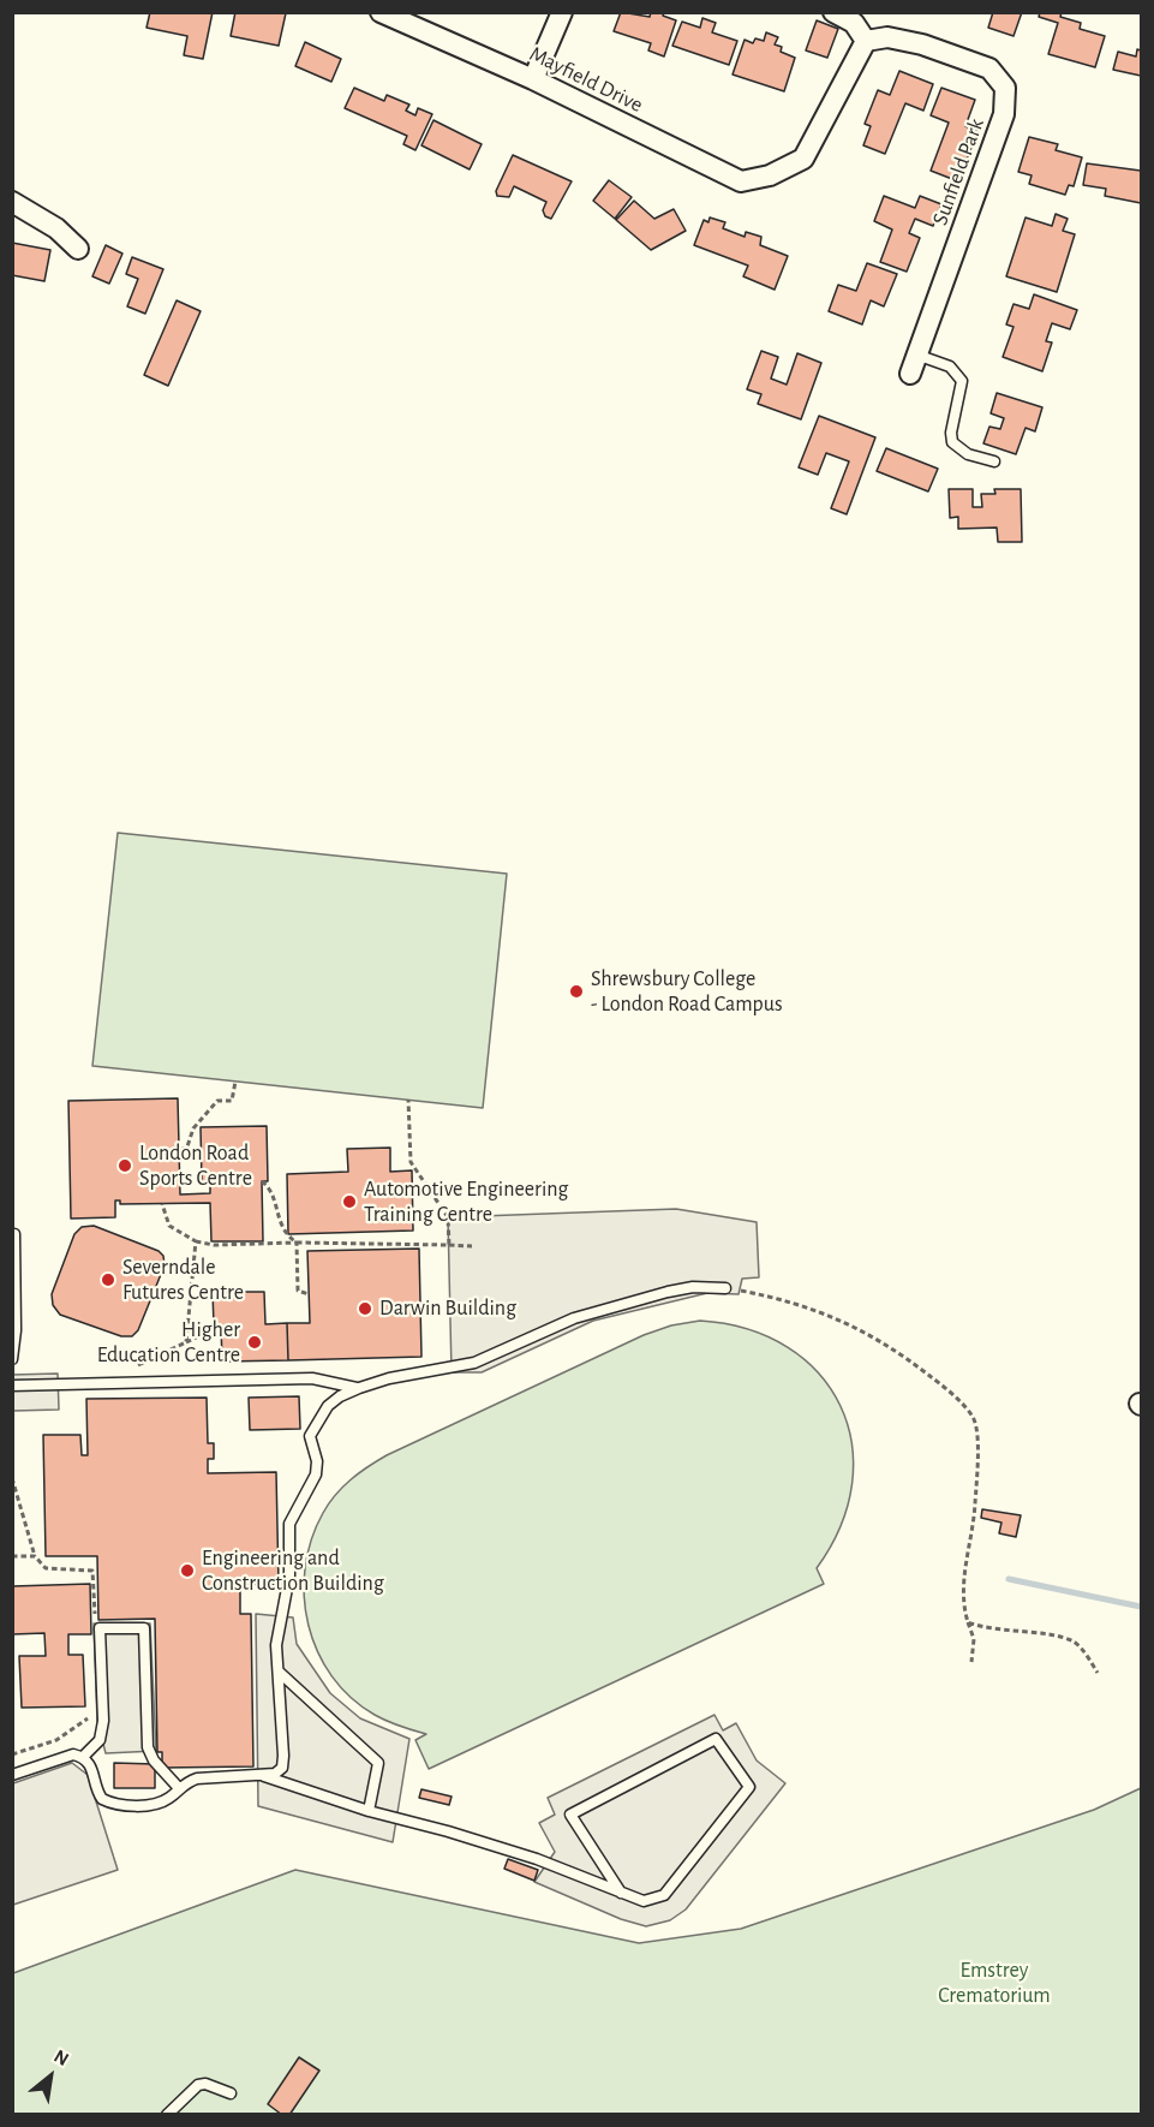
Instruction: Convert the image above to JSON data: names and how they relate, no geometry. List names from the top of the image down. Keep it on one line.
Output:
{"streets":{"street":["Mayfield Drive","Sunfield Park"]},"crossings":[["Mayfield Drive","Sunfield Park"]],"parks":["Emstrey Crematorium"],"places":["Shrewsbury College - London Road Campus","London Road Sports Centre","Automotive Engineering Training Centre","Severndale Futures Centre","Darwin Building","Higher Education Centre","Engineering and Construction Building"],"north":"top right"}
